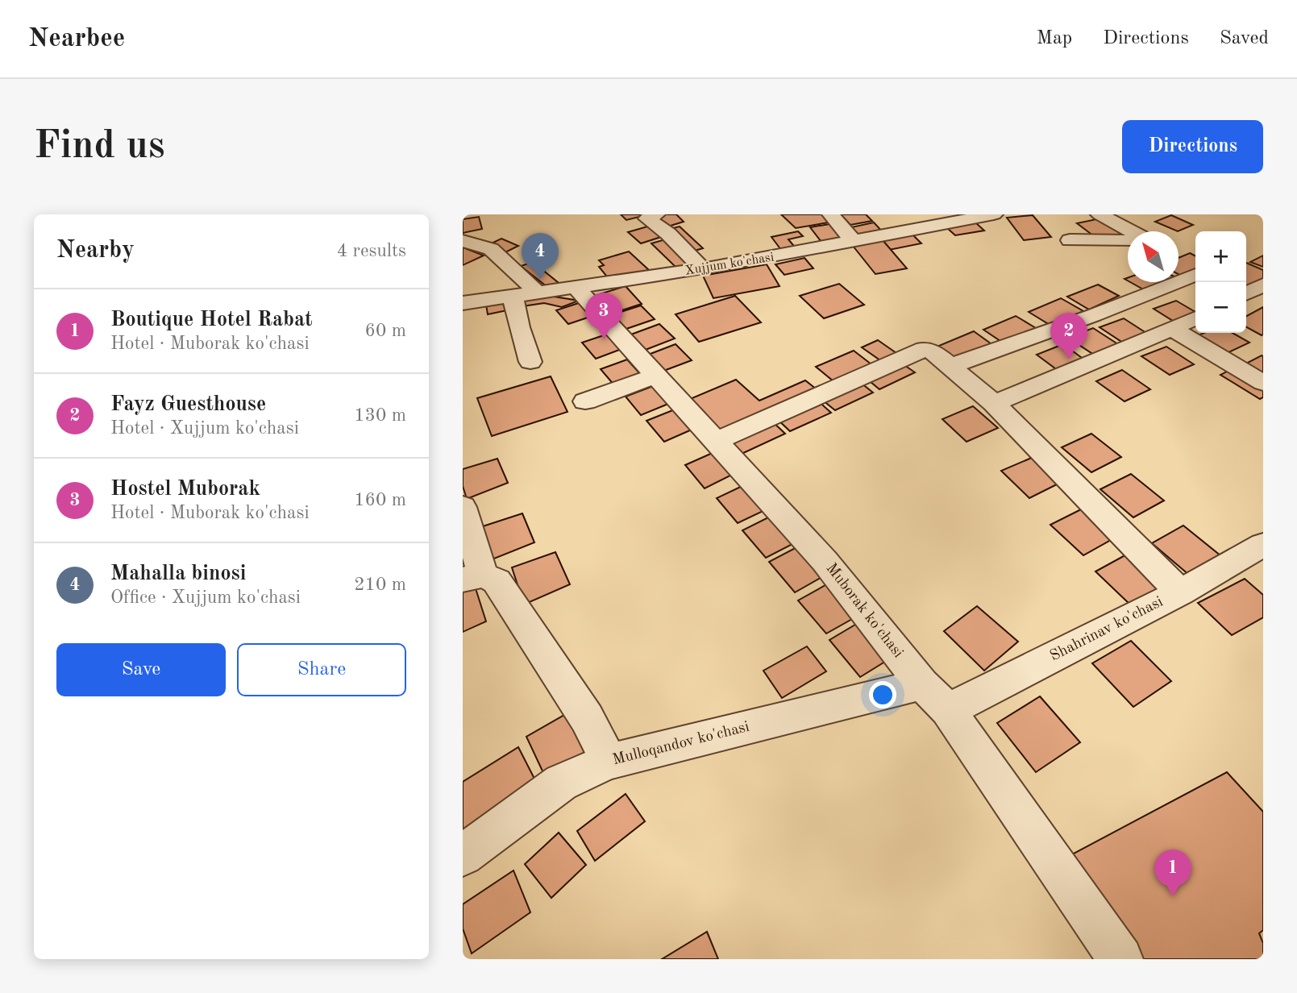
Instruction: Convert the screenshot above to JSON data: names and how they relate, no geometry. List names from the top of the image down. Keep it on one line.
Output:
{"streets":{"street":["Xujjum ko'chasi","Muborak ko'chasi","Shahrinav ko'chasi","Mulloqandov ko'chasi"]},"crossings":[["Xujjum ko'chasi","Muborak ko'chasi"],["Muborak ko'chasi","Shahrinav ko'chasi"],["Muborak ko'chasi","Mulloqandov ko'chasi"]],"north":"top left","page":{"header":"Nearbee","nav":["Map","Directions","Saved"],"buttons":["Directions",["Save","Share"]],"title":"Find us","heading":["Nearby","4 results"],"map_buttons":["+","−"],"pins":["4","3","2","1"],"list":[{"mark":"1","name":"Boutique Hotel Rabat","note":"Hotel · Muborak ko'chasi","value":"60 m"},{"mark":"2","name":"Fayz Guesthouse","note":"Hotel · Xujjum ko'chasi","value":"130 m"},{"mark":"3","name":"Hostel Muborak","note":"Hotel · Muborak ko'chasi","value":"160 m"},{"mark":"4","name":"Mahalla binosi","note":"Office · Xujjum ko'chasi","value":"210 m"}]}}
